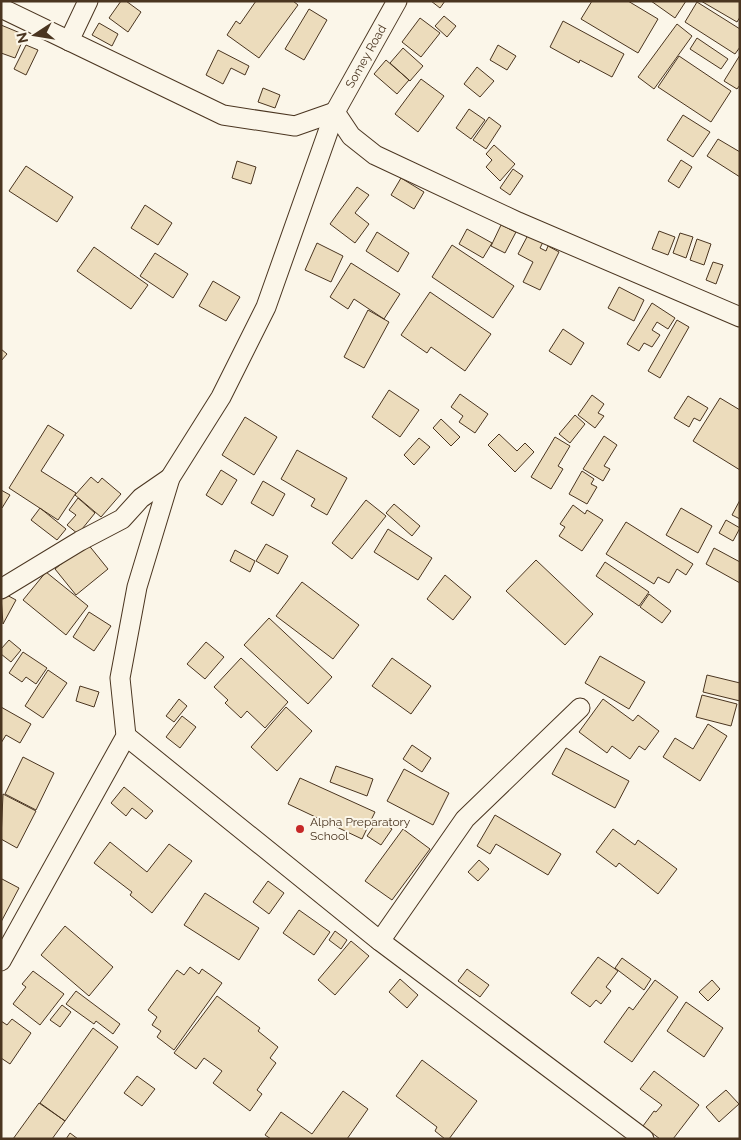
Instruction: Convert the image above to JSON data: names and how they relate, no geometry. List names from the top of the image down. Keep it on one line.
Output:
{"streets":{"street":["Somey Road"]},"places":["Alpha Preparatory School"],"north":"left"}
